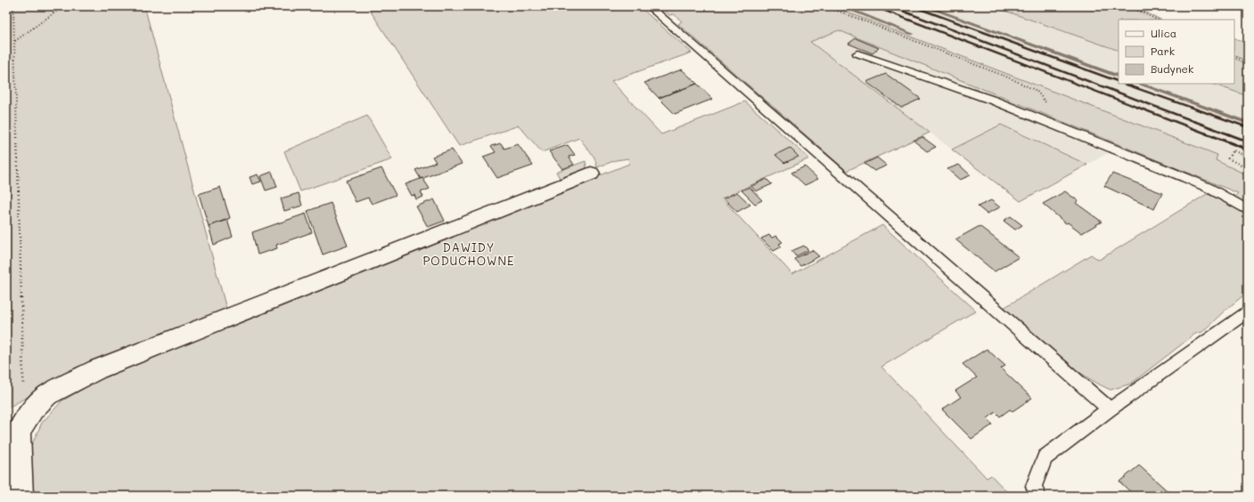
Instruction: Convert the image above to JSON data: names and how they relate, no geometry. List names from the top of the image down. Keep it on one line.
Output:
{"districts":["DAWIDY PODUCHOWNE"],"legend":["Ulica","Park","Budynek"]}
